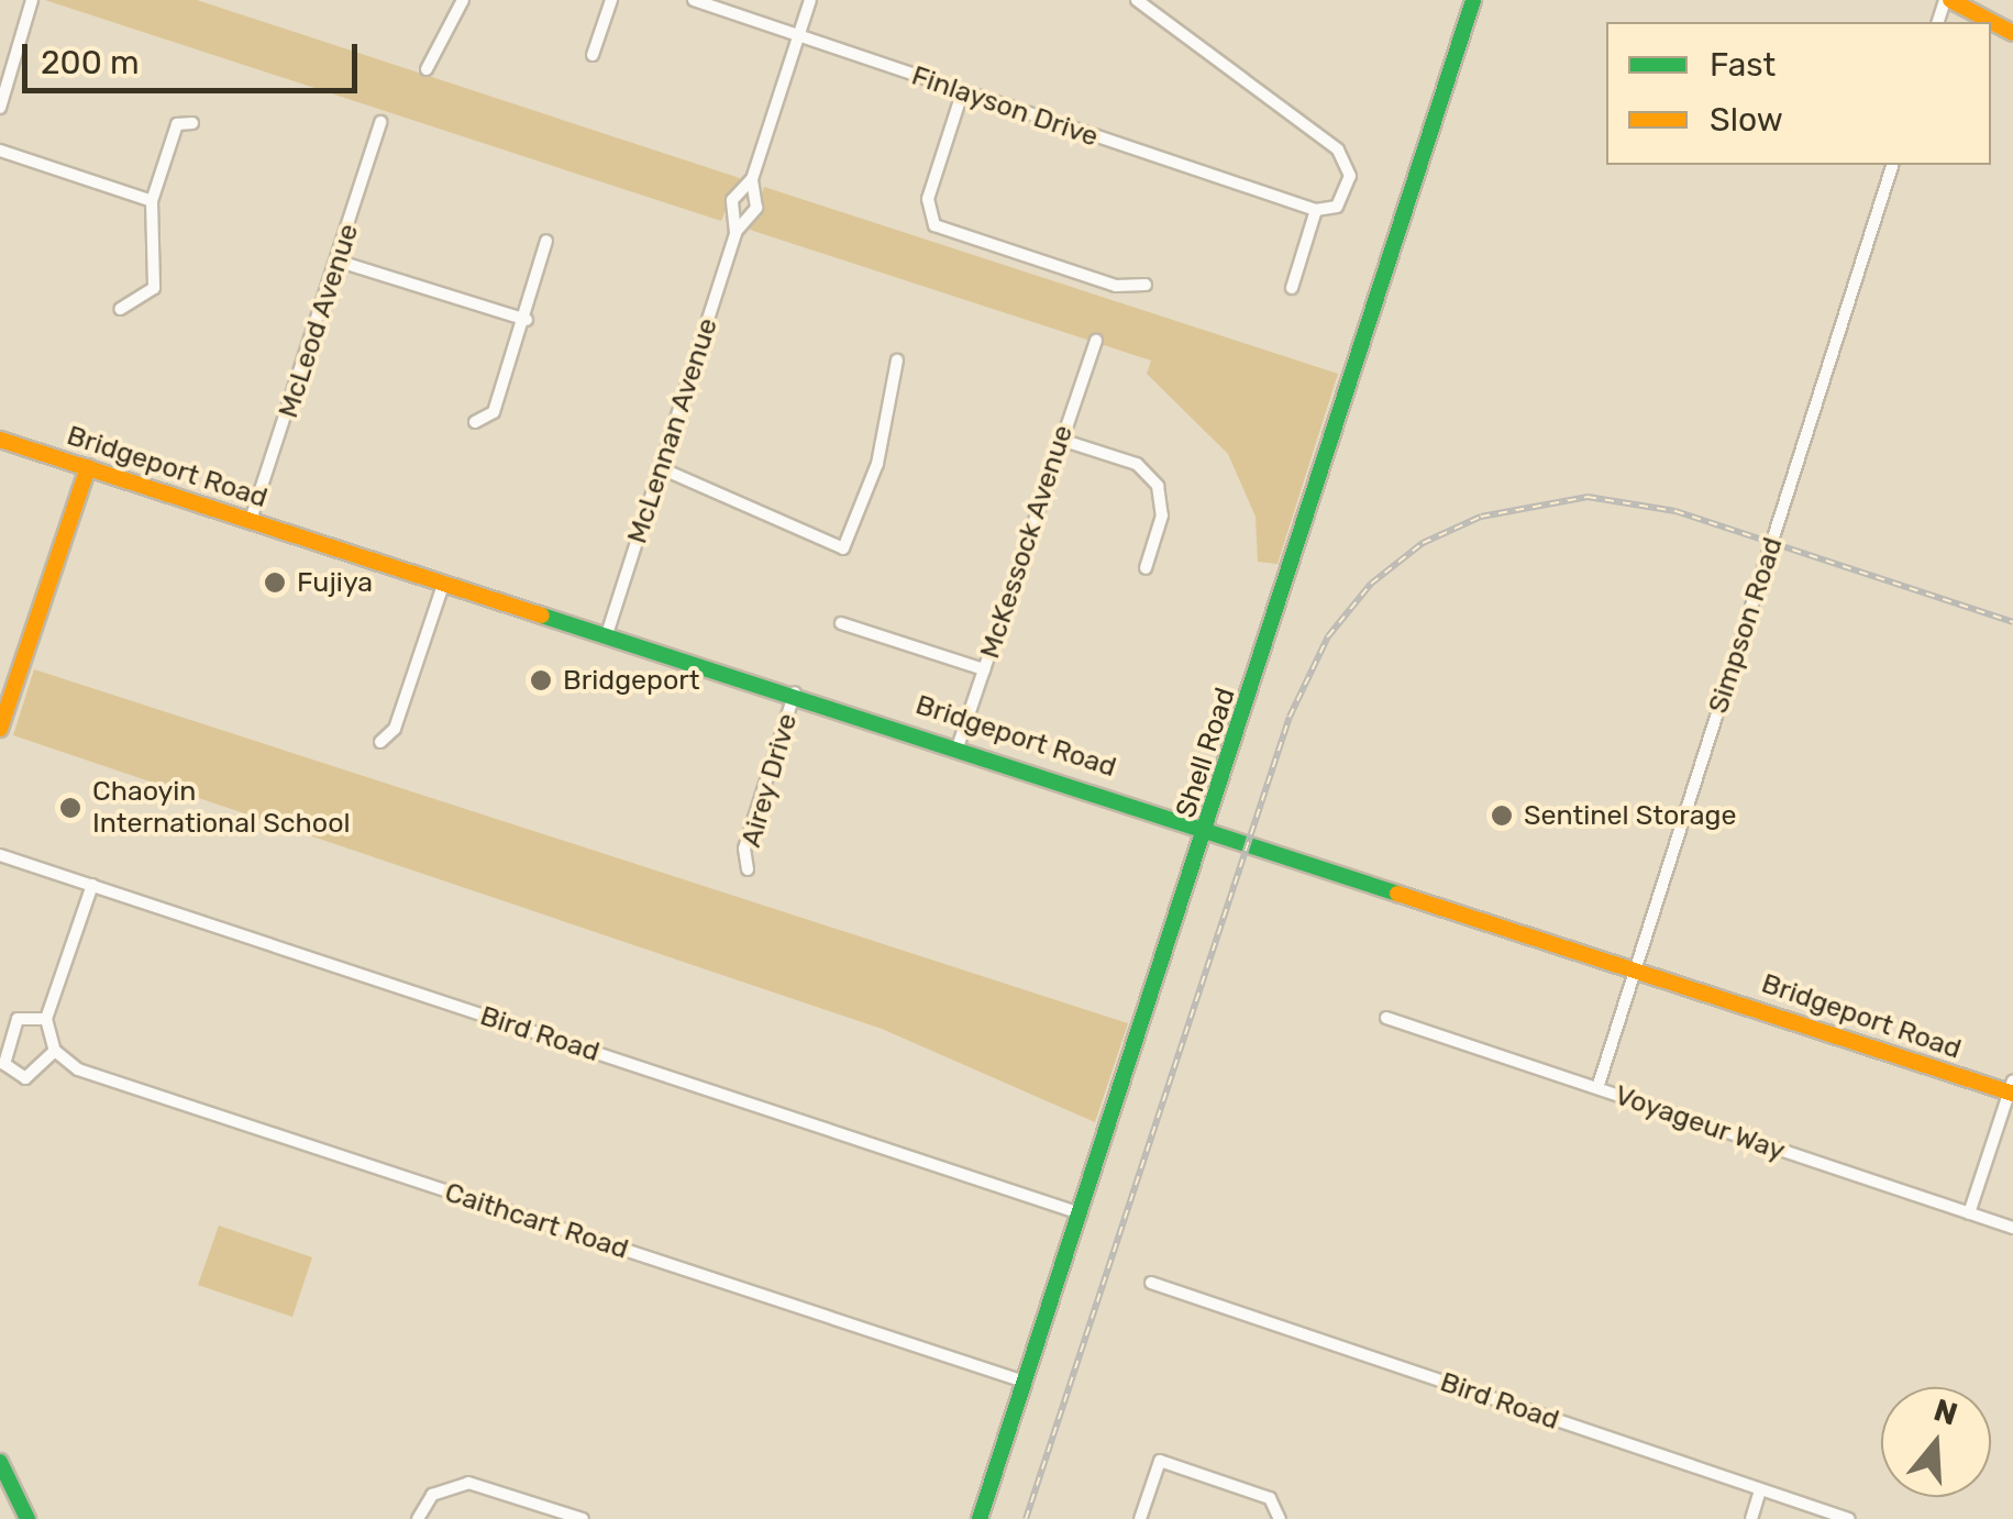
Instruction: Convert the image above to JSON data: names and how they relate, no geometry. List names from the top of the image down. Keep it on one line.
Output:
{"streets":{"main road":["Bridgeport Road","Shell Road"],"street":["Finlayson Drive","McLeod Avenue","McLennan Avenue","McKessock Avenue","Simpson Road","Airey Drive","Bird Road","Voyageur Way","Caithcart Road"]},"crossings":[["Finlayson Drive","McLennan Avenue"],["McLeod Avenue","Bridgeport Road"],["McLennan Avenue","Bridgeport Road"],["Bridgeport Road","McKessock Avenue"],["Bridgeport Road","Simpson Road"],["Bridgeport Road","Shell Road"],["Bridgeport Road","Airey Drive"],["Simpson Road","Voyageur Way"],["Shell Road","Bird Road"],["Shell Road","Caithcart Road"]],"places":["Fujiya","Bridgeport","Chaoyin International School","Sentinel Storage"],"legend":["Fast","Slow"],"scale_bar":"200 m","north":"top"}
